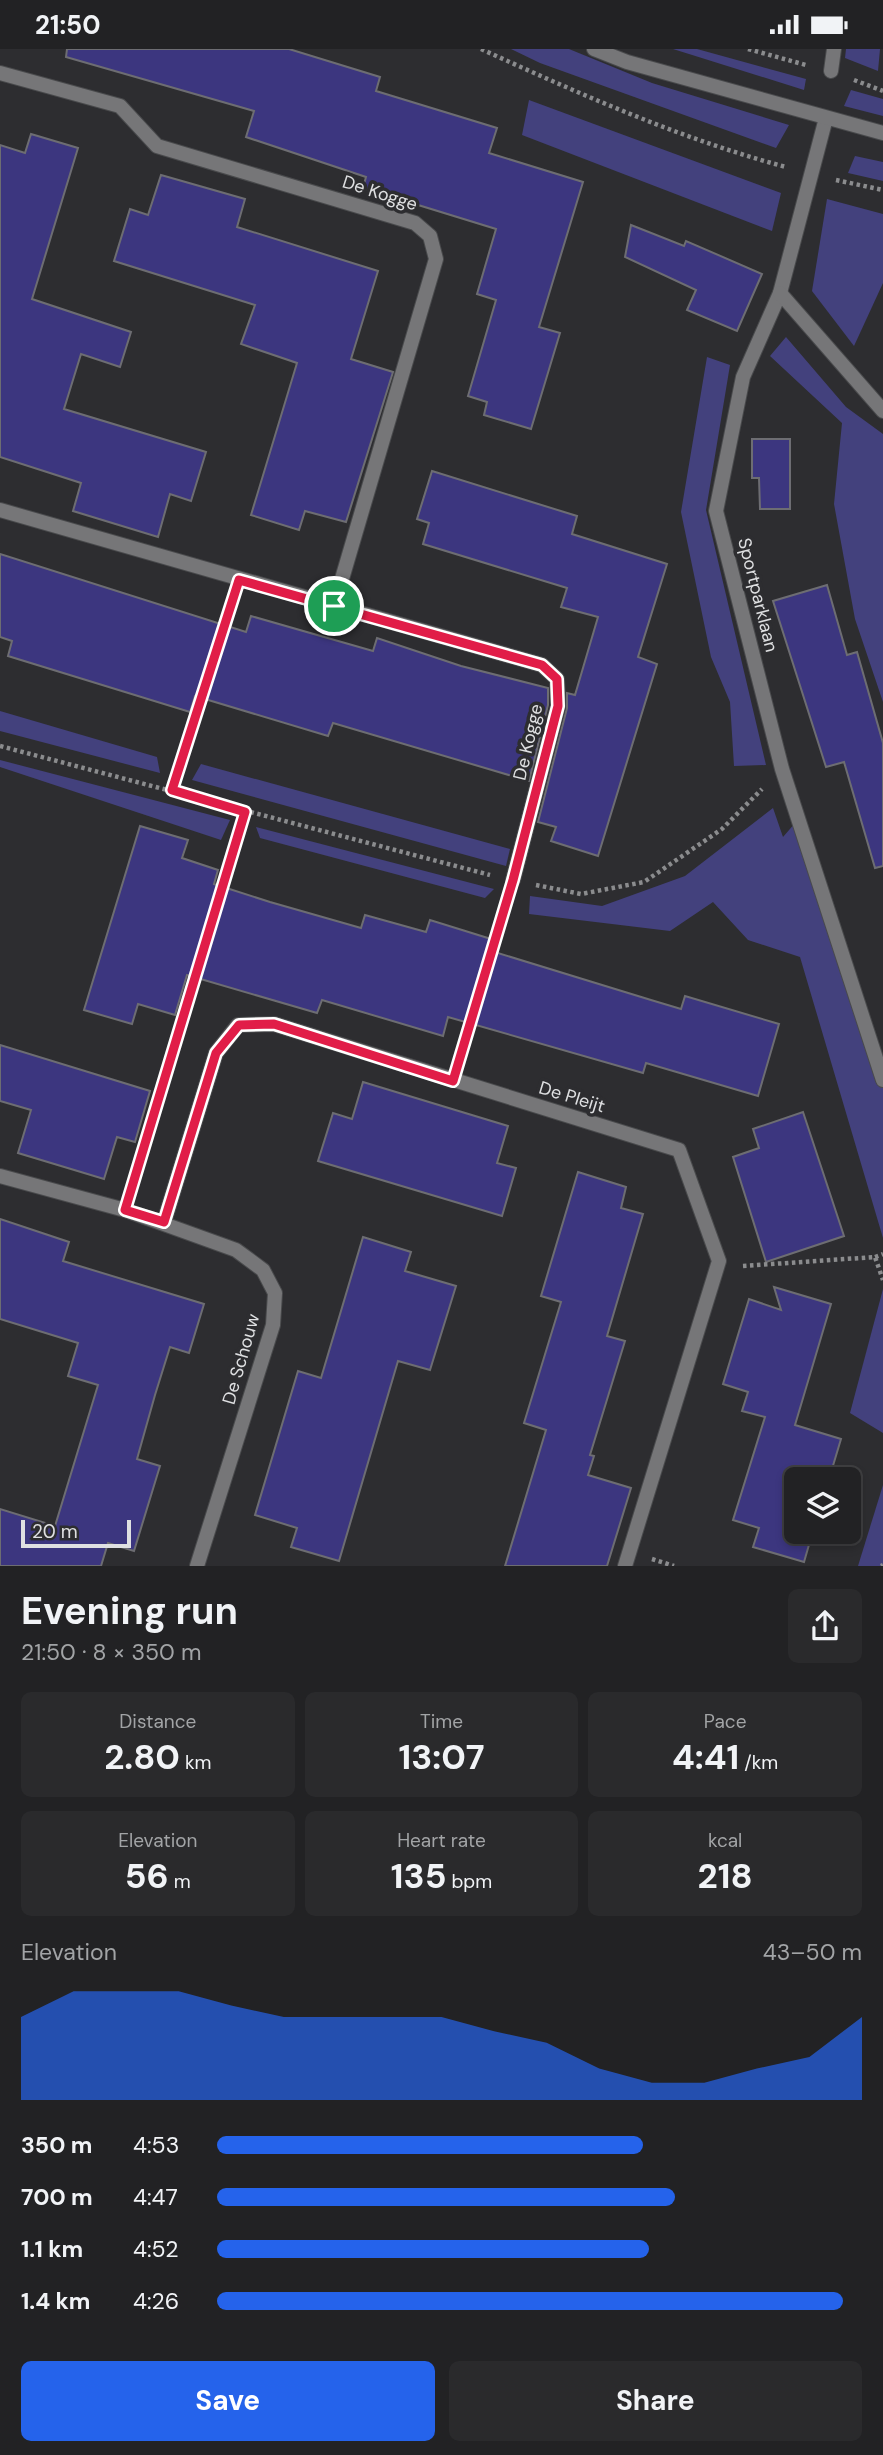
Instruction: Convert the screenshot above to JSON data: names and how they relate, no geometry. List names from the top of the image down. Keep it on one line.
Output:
{"streets":{"street":["De Kogge","Sportparklaan","De Pleijt","De Schouw"]},"crossings":[["De Pleijt","De Schouw"]],"scale_bar":"20 m","page":{"status":"21:50","scale":"20 m","heading":["Evening run","21:50 · 8 × 350 m"],"stats":[["Distance","2.80 km"],["Time","13:07"],["Pace","4:41 /km"],["Elevation","56 m"],["Heart rate","135 bpm"],["kcal","218"]],"chart":["Elevation","43–50 m"],"list":[{"name":"350 m","note":"4:53"},{"name":"700 m","note":"4:47"},{"name":"1.1 km","note":"4:52"},{"name":"1.4 km","note":"4:26"}],"buttons":["Save","Share"]}}
